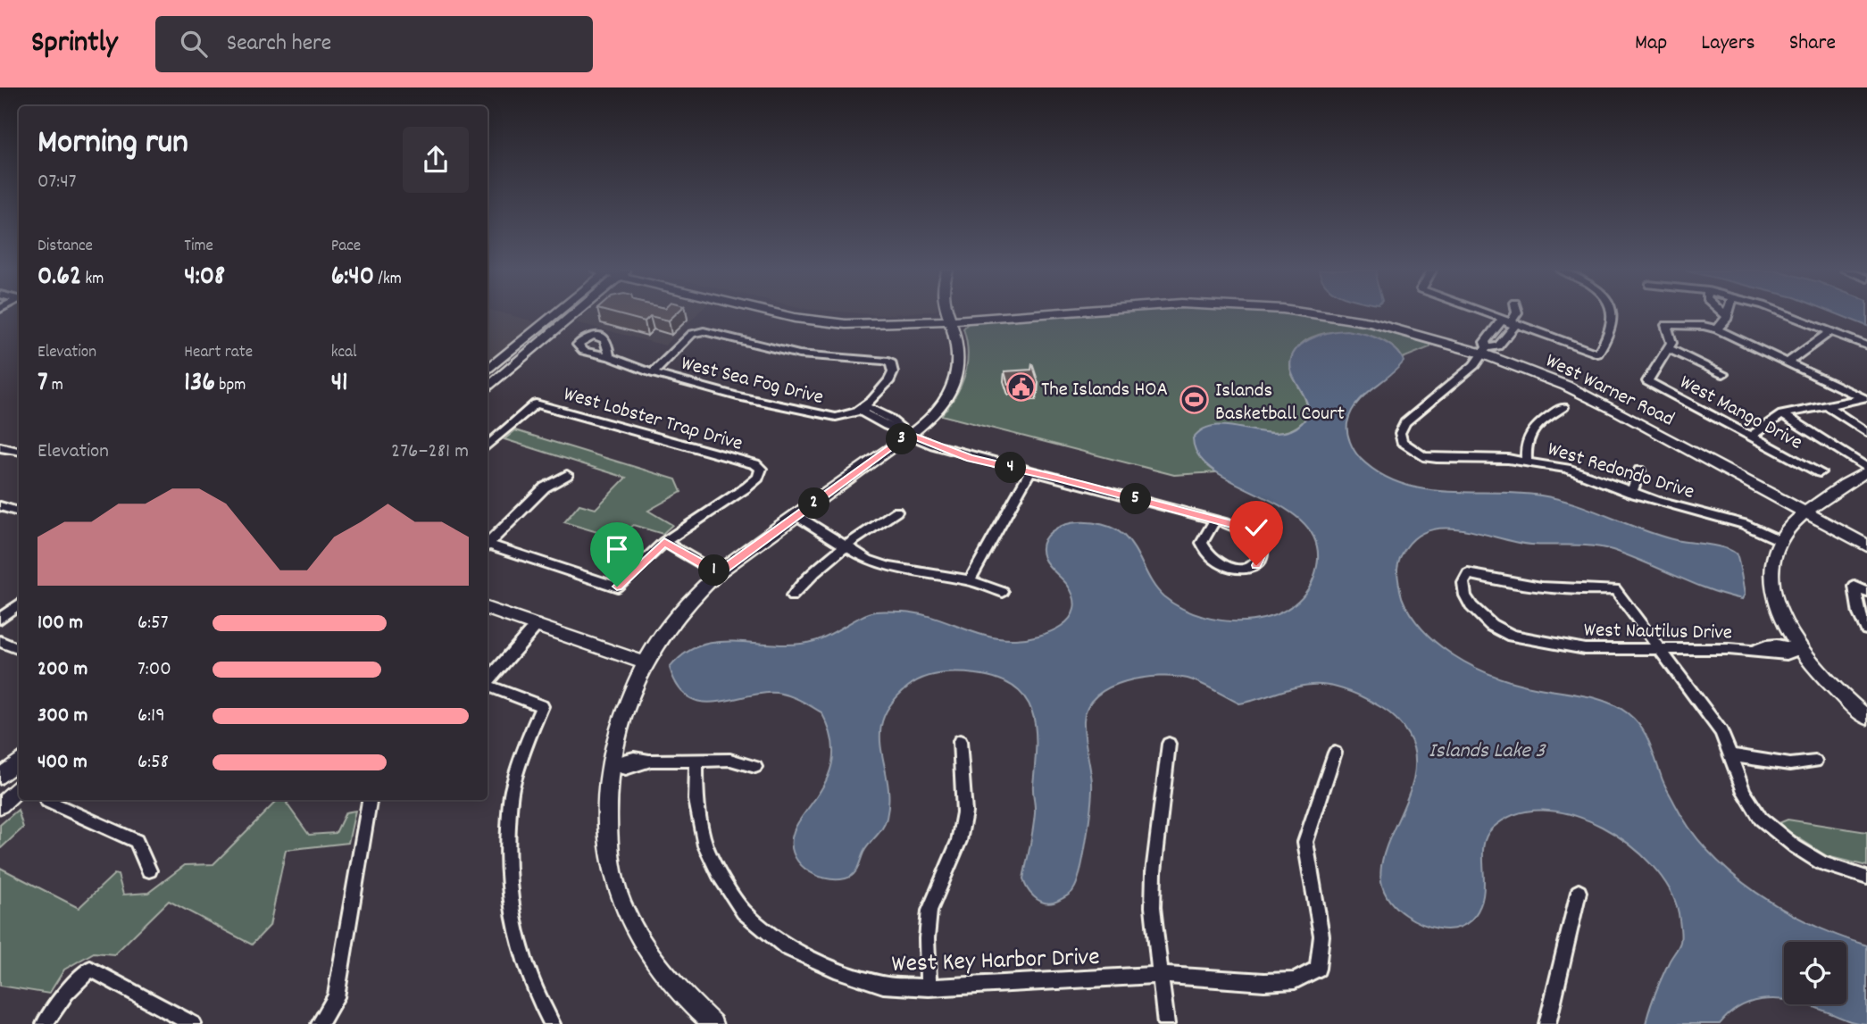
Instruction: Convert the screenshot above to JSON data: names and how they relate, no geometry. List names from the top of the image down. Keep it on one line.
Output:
{"streets":{"main road":["West Warner Road"],"street":["West Sea Fog Drive","West Mango Drive","West Lobster Trap Drive","West Redondo Drive","West Nautilus Drive","West Key Harbor Drive"]},"crossings":[["West Warner Road","West Redondo Drive"]],"water":["Islands Lake 3"],"places":{"public building":["The Islands HOA"],"sports":["Islands Basketball Court"]},"page":{"header":"Sprintly","search":"Search here","nav":["Map","Layers","Share"],"heading":["Morning run","07:47"],"stats":[["Distance","0.62 km"],["Time","4:08"],["Pace","6:40 /km"],["Elevation","7 m"],["Heart rate","136 bpm"],["kcal","41"]],"pins":["3","4","5","2","1"],"chart":["Elevation","276–281 m"],"list":[{"name":"100 m","note":"6:57"},{"name":"200 m","note":"7:00"},{"name":"300 m","note":"6:19"},{"name":"400 m","note":"6:58"}]}}
